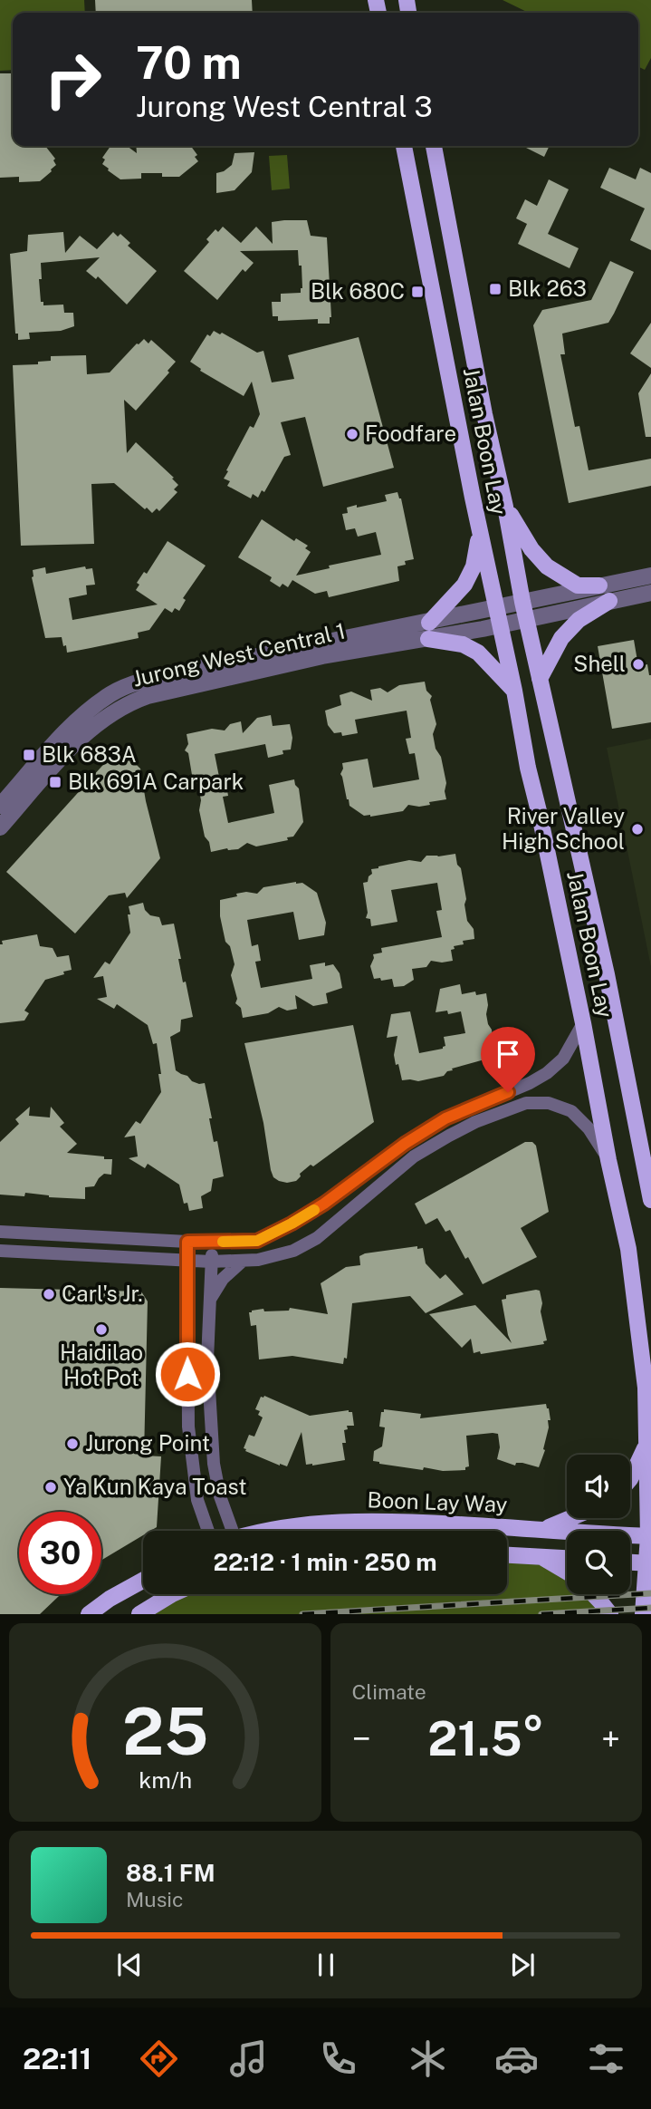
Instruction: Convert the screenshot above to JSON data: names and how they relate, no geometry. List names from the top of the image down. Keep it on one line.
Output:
{"streets":{"main road":["Jalan Boon Lay","Boon Lay Way"],"street":["Jurong West Central 1"]},"crossings":[["Jalan Boon Lay","Jurong West Central 1"],["Jalan Boon Lay","Boon Lay Way"]],"places":{"transit":["Blk 263","Blk 680C","Blk 683A","Blk 691A Carpark"],"other":["Foodfare","Shell","River Valley High School","Carl's Jr.","Haidilao Hot Pot","Jurong Point","Ya Kun Kaya Toast"]},"page":{"turn":["70 m","Jurong West Central 3"],"limit":"30","trip":"22:12 · 1 min · 250 m","tile":"Climate","heat":["−","21.5°","+"],"song":["88.1 FM","Music"],"tabs":"22:11","gauge":["25","km/h"]}}
